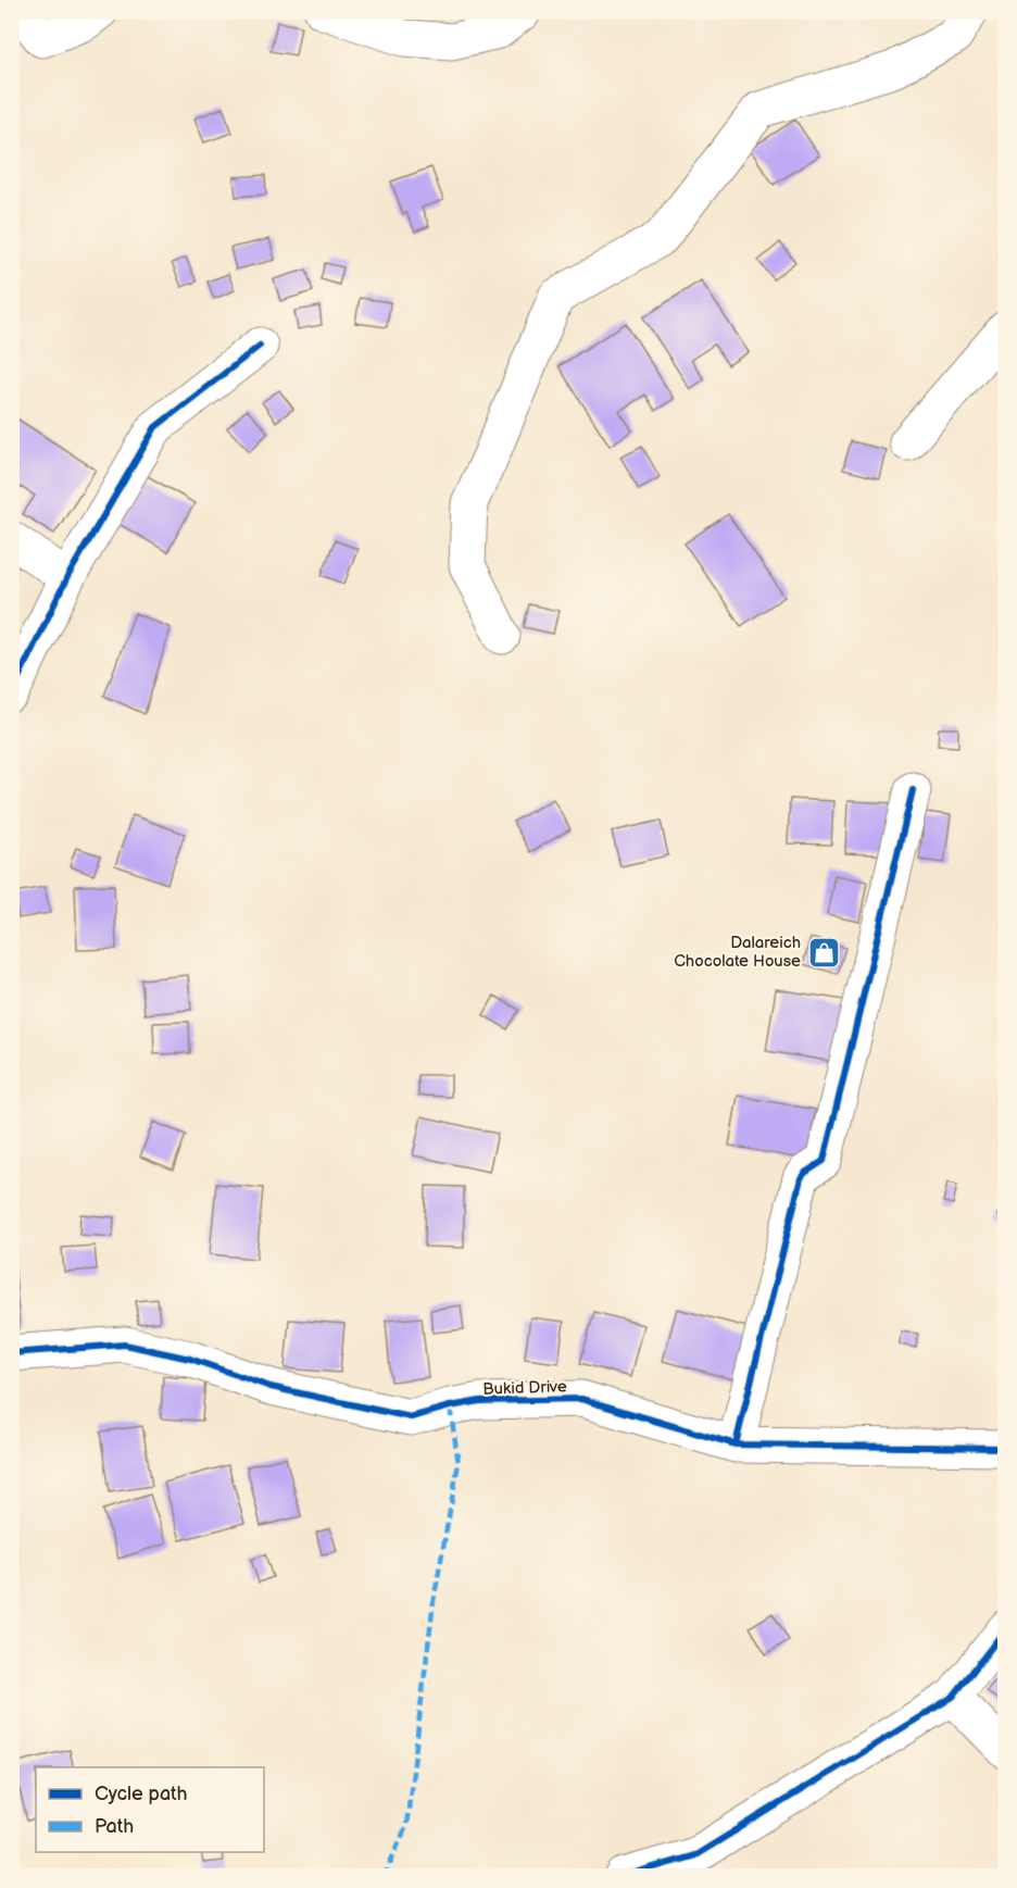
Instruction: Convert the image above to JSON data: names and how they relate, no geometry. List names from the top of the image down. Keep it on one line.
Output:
{"streets":{"street":["Bukid Drive"]},"places":{"shop":["Dalareich Chocolate House"]},"legend":["Cycle path","Path"]}
